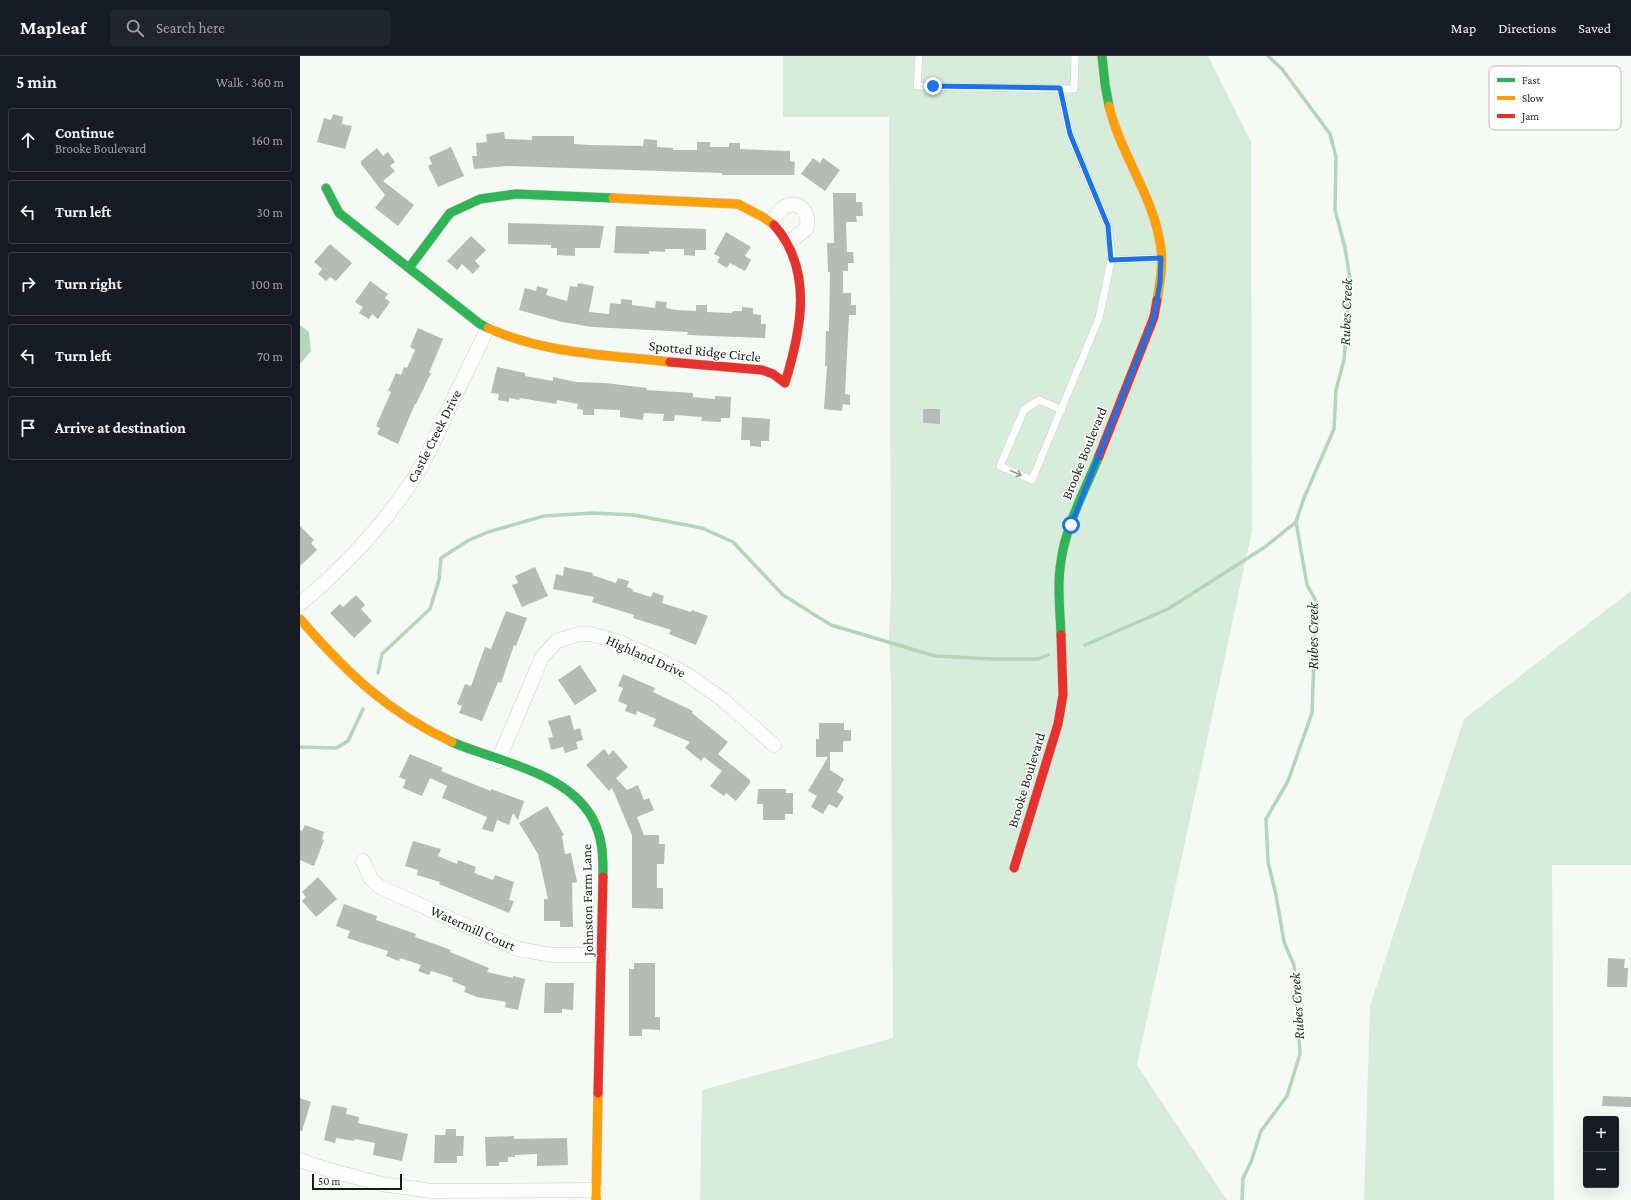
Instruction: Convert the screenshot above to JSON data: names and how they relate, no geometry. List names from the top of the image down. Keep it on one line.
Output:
{"streets":{"street":["Spotted Ridge Circle","Castle Creek Drive","Brooke Boulevard","Highland Drive","Johnston Farm Lane","Watermill Court"]},"crossings":[["Spotted Ridge Circle","Castle Creek Drive"],["Highland Drive","Johnston Farm Lane"],["Johnston Farm Lane","Watermill Court"]],"water":["Rubes Creek"],"legend":["Fast","Slow","Jam"],"scale_bar":"50 m","page":{"header":"Mapleaf","search":"Search here","nav":["Map","Directions","Saved"],"heading":["5 min","Walk · 360 m"],"list":[["Continue","Brooke Boulevard","160 m"],["Turn left","30 m"],["Turn right","100 m"],["Turn left","70 m"],"Arrive at destination"],"map_buttons":["+","−"],"scale":"50 m"}}
